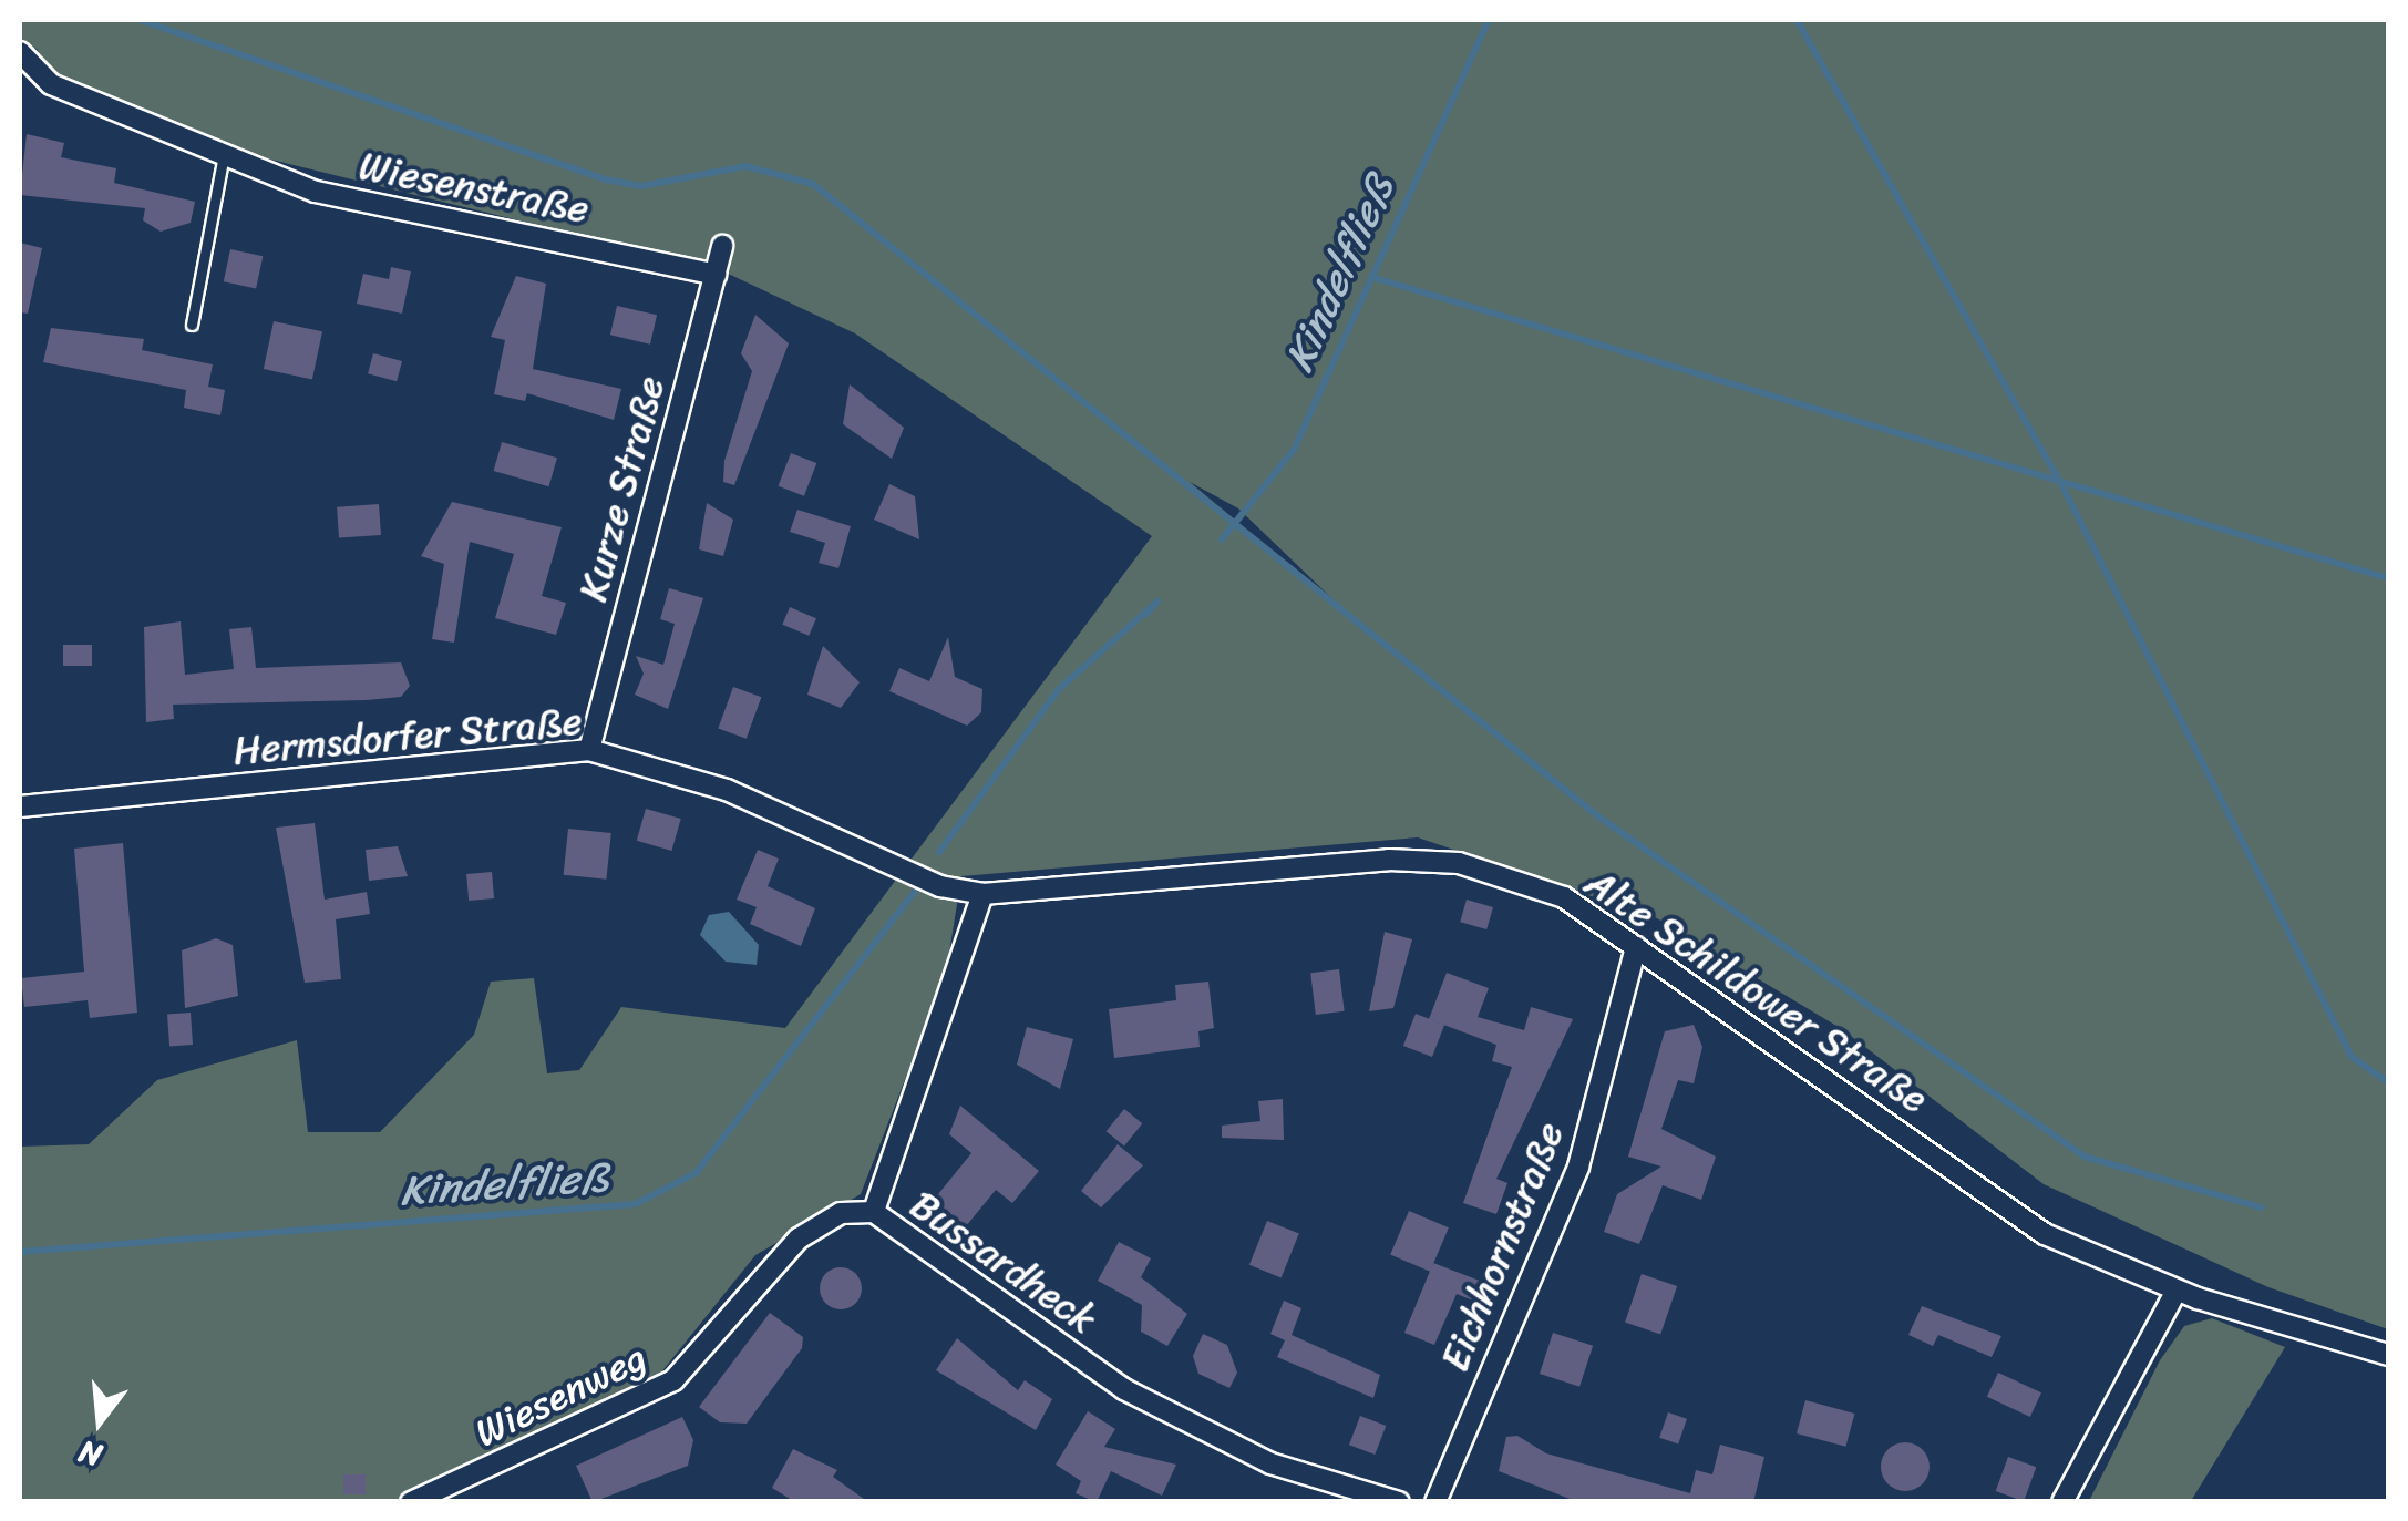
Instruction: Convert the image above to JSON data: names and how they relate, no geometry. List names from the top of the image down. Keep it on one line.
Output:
{"streets":{"street":["Wiesenstraße","Kurze Straße","Hermsdorfer Straße","Alte Schildower Straße","Eichhornstraße","Bussardheck","Wiesenweg"]},"crossings":[["Wiesenstraße","Kurze Straße"],["Kurze Straße","Hermsdorfer Straße"],["Hermsdorfer Straße","Alte Schildower Straße"],["Alte Schildower Straße","Eichhornstraße"],["Alte Schildower Straße","Bussardheck"],["Bussardheck","Wiesenweg"]],"water":["Kindelfließ"],"north":"bottom"}
